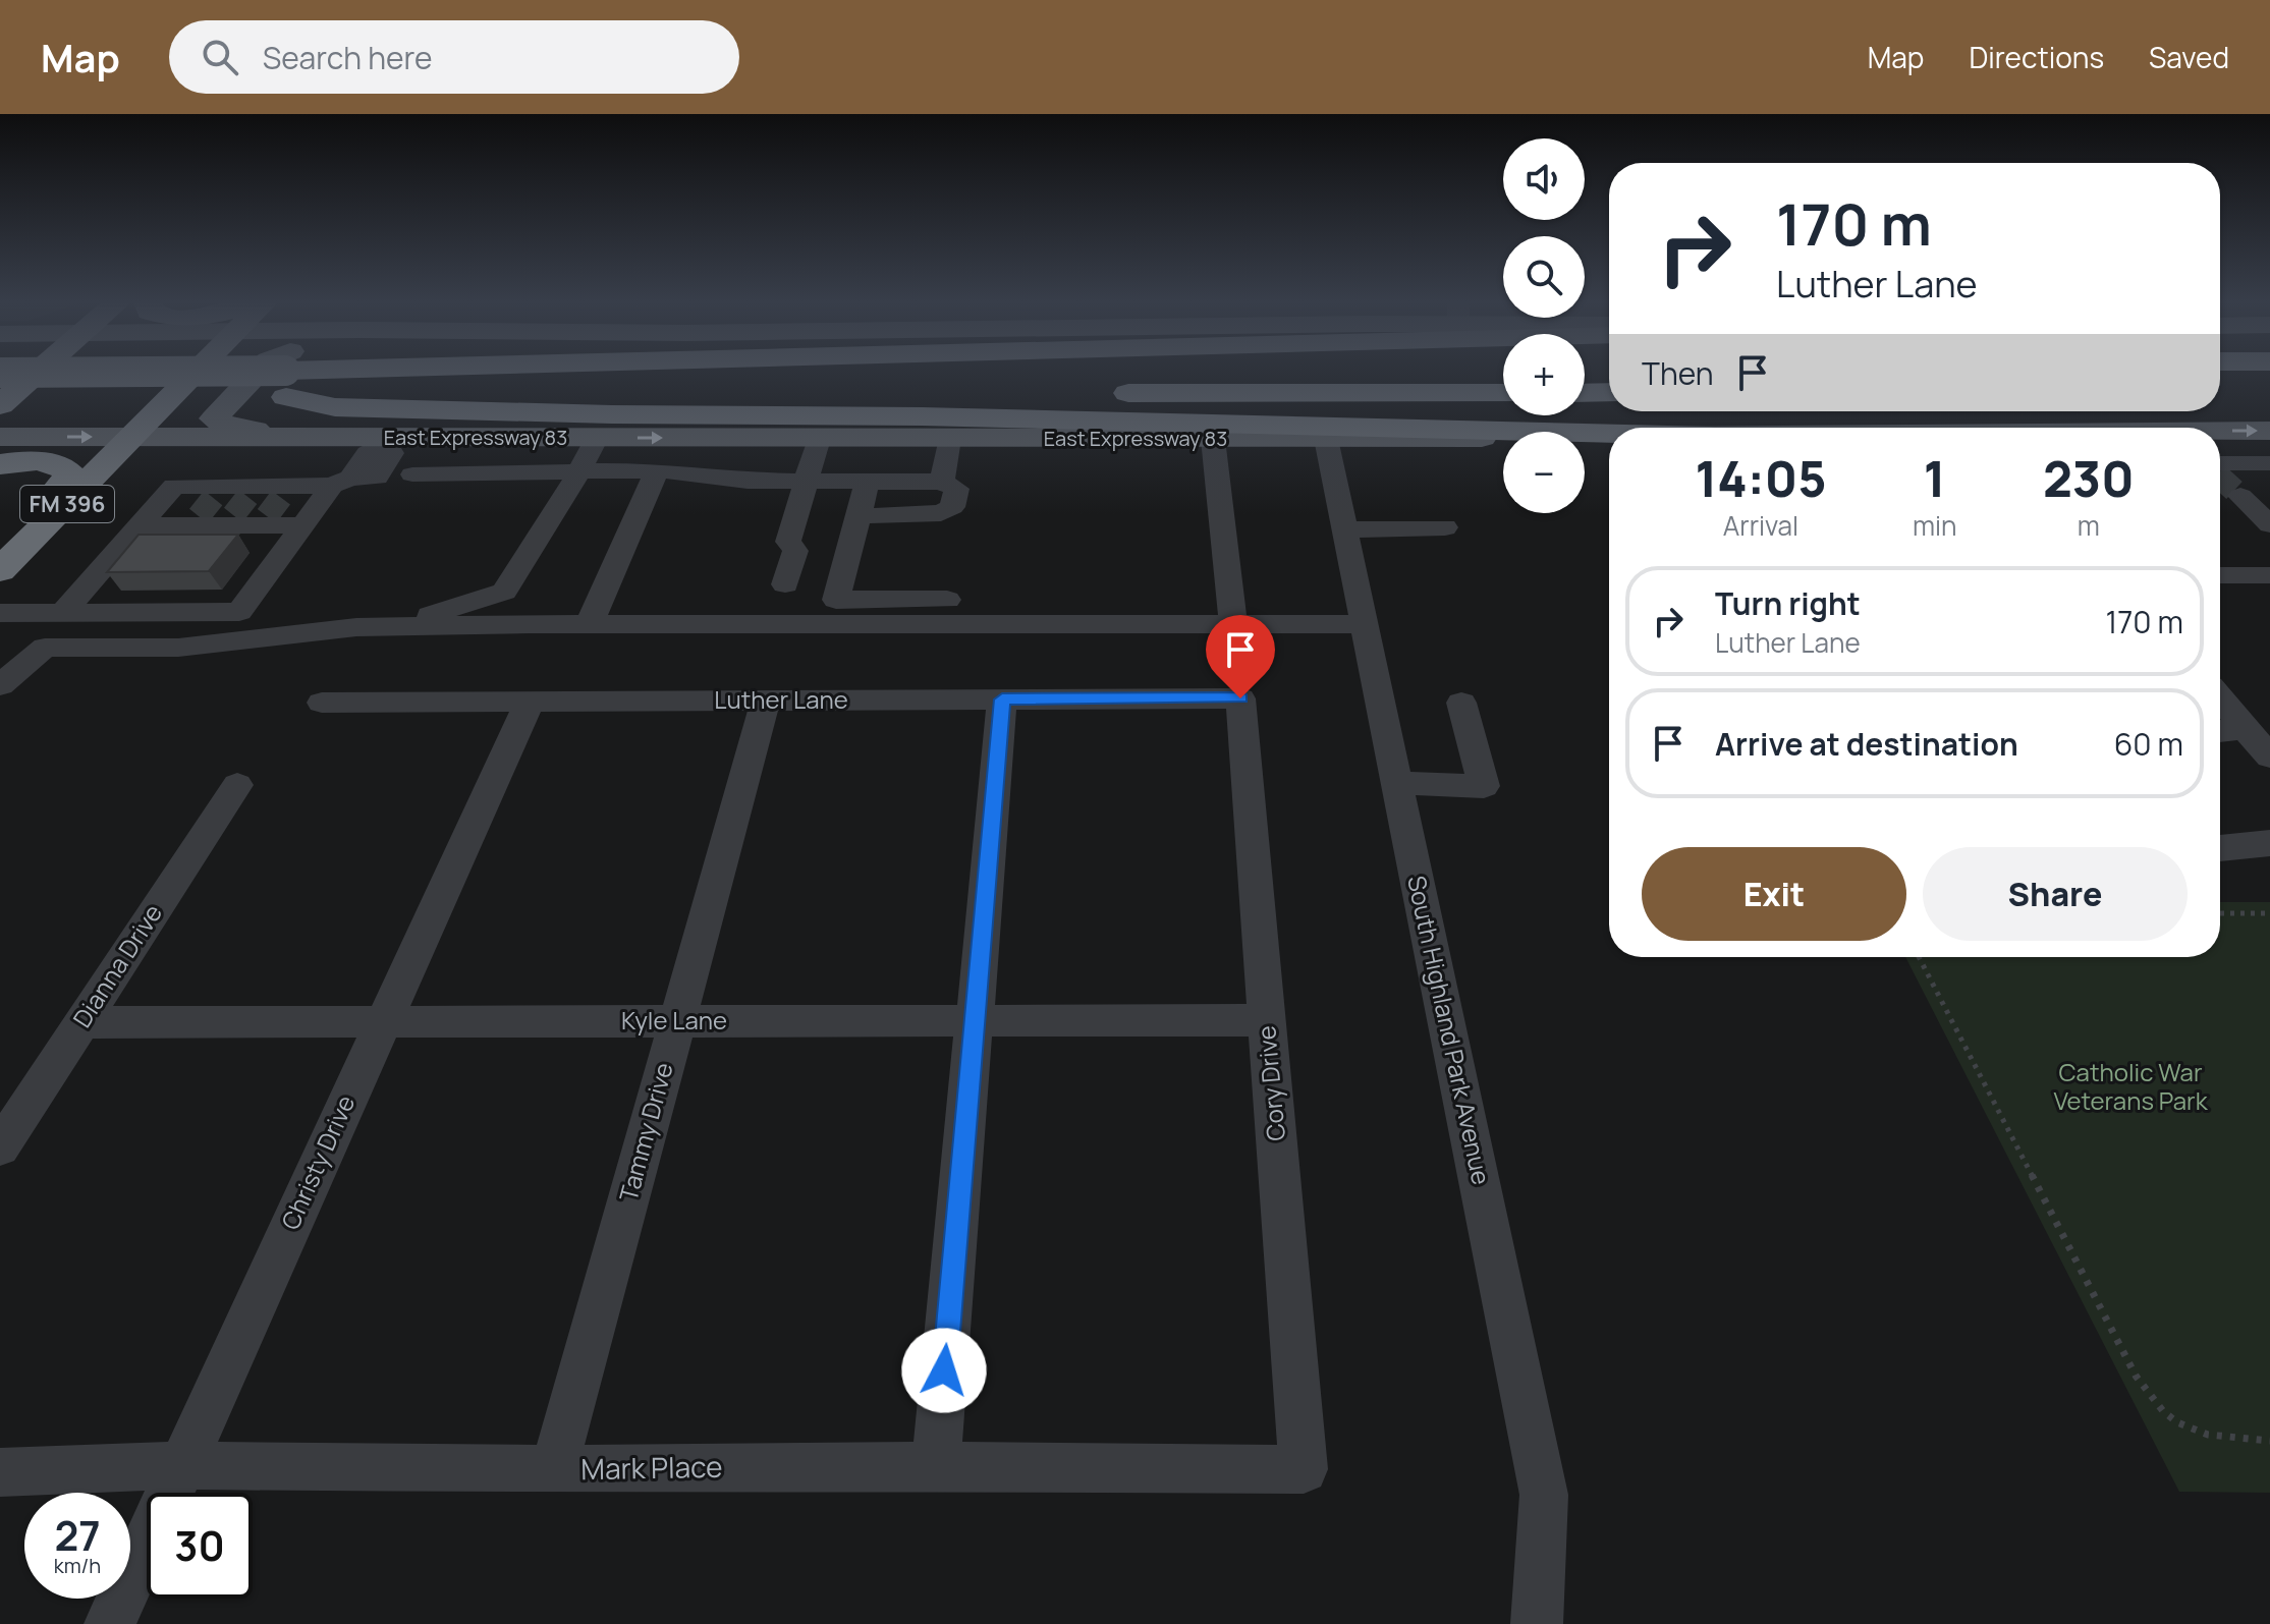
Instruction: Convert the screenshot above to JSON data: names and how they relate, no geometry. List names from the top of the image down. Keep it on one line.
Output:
{"streets":{"highway":["FM 396"],"main road":["East Expressway 83"],"street":["Luther Lane","Dianna Drive","Kyle Lane","South Highland Park Avenue","Cory Drive","Tammy Drive","Christy Drive","Mark Place"]},"crossings":[["East Expressway 83","FM 396"],["East Expressway 83","South Highland Park Avenue"],["Luther Lane","Cory Drive"],["Luther Lane","Tammy Drive"],["Luther Lane","Christy Drive"],["Dianna Drive","Kyle Lane"],["Kyle Lane","Cory Drive"],["Kyle Lane","Tammy Drive"],["Kyle Lane","Christy Drive"],["Cory Drive","Mark Place"],["Tammy Drive","Mark Place"],["Christy Drive","Mark Place"]],"parks":["Catholic War Veterans Park"],"page":{"header":"Map","search":"Search here","nav":["Map","Directions","Saved"],"map_buttons":["+","−"],"turn":["170 m","Luther Lane"],"then":"Then","eta":["14:05","Arrival","1","min","230","m"],"list":[{"name":"Turn right","note":"Luther Lane","value":"170 m"},{"name":"Arrive at destination","value":"60 m"}],"buttons":["Exit","Share"],"speed":"27 km/h","limit":"30"}}
